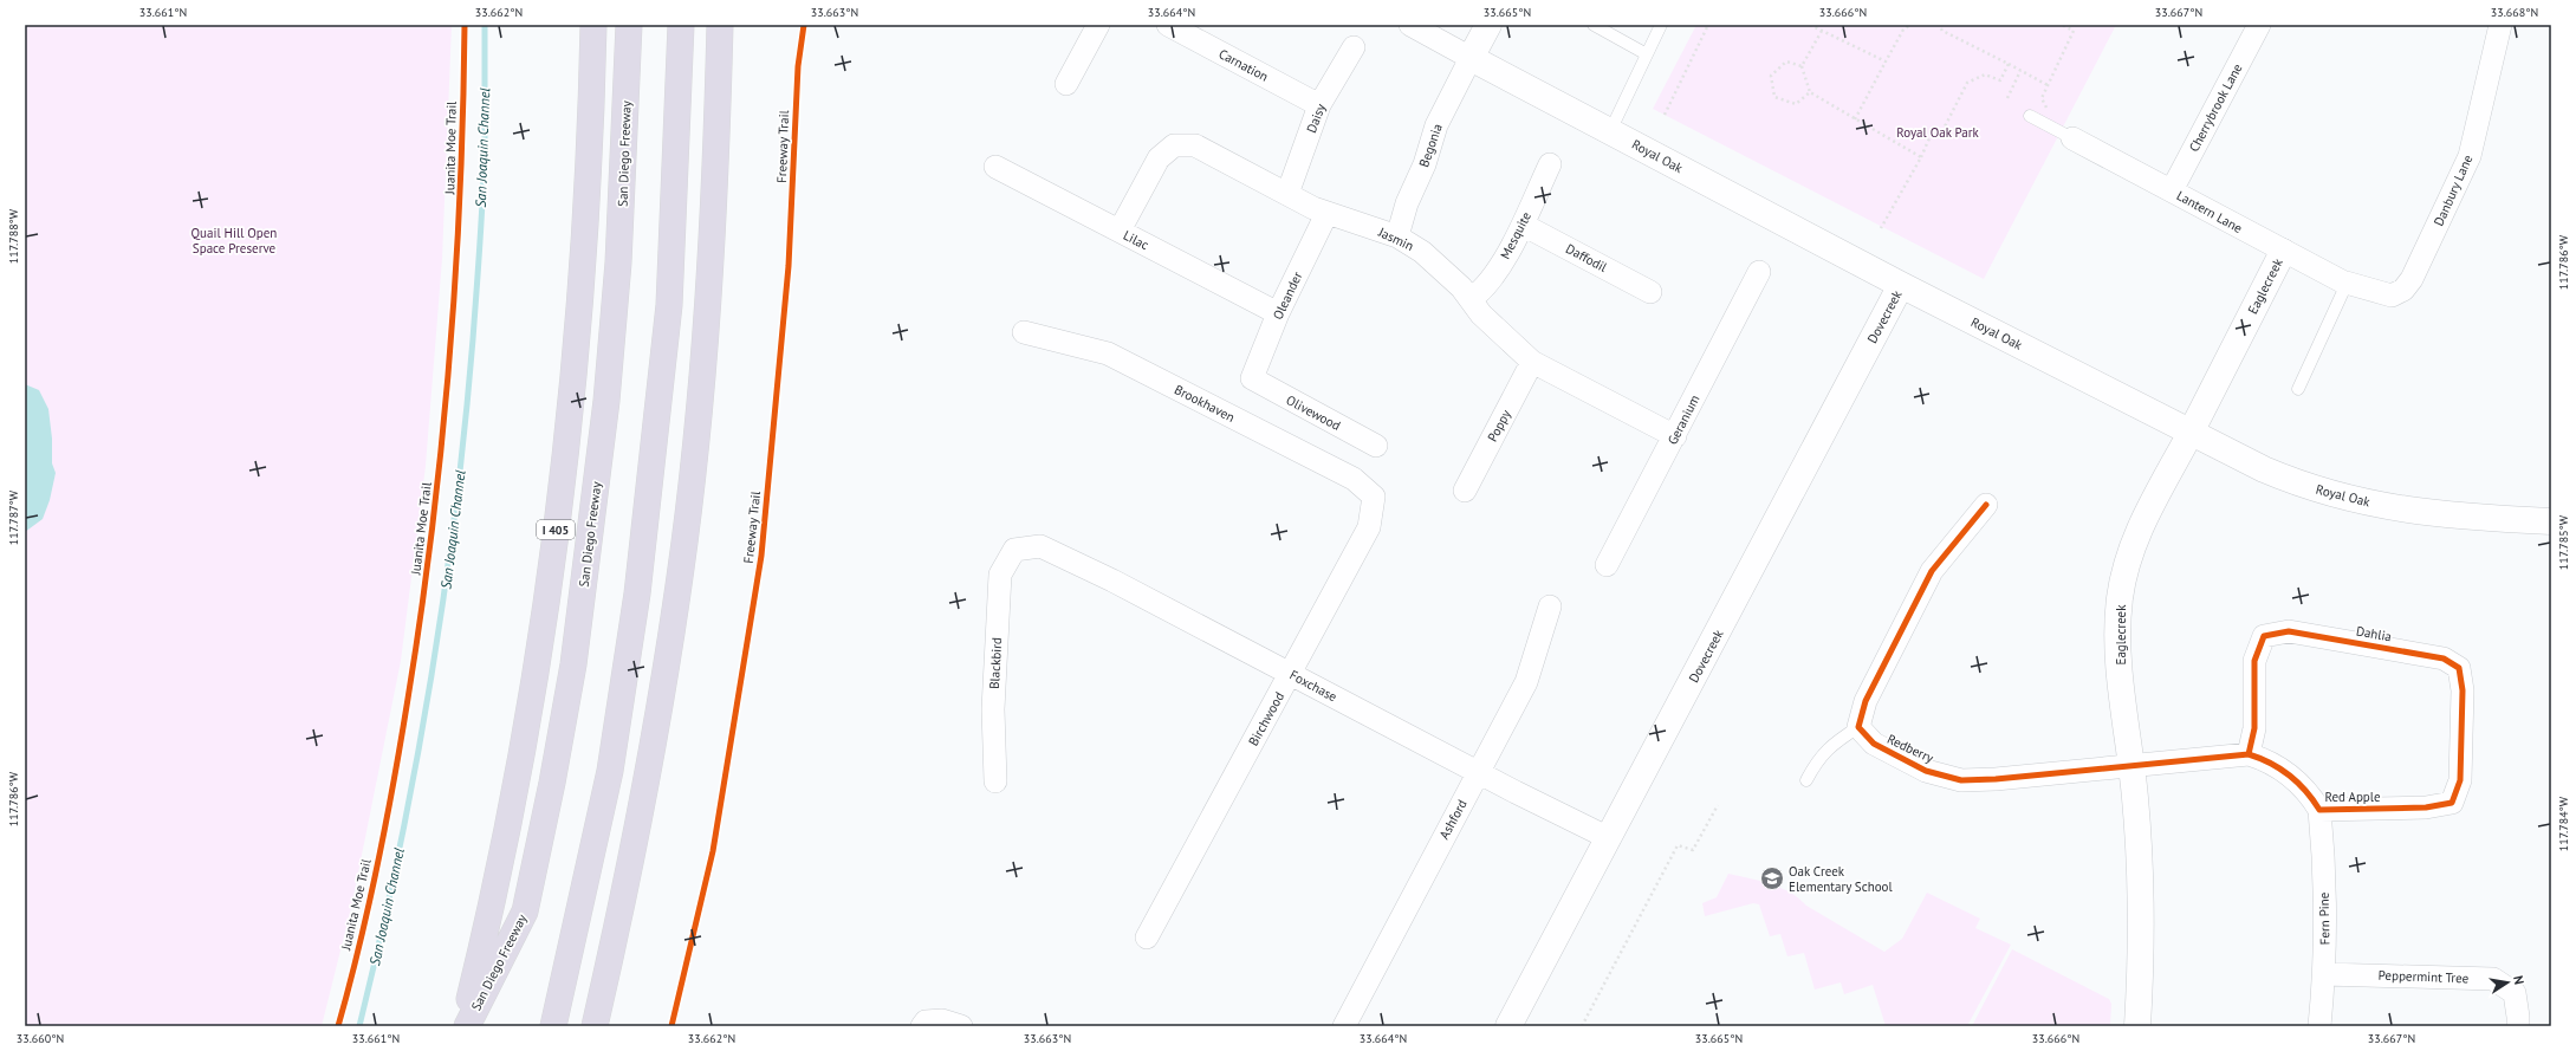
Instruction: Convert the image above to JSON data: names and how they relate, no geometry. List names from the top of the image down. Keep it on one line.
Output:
{"streets":{"highway":["San Diego Freeway","I 405"],"street":["Carnation","Cherrybrook Lane","Daisy","Begonia","Royal Oak","Danbury Lane","Lantern Lane","Mesquite","Jasmin","Lilac","Daffodil","Eaglecreek","Oleander","Dovecreek","Brookhaven","Olivewood","Geranium","Poppy","Dahlia","Blackbird","Foxchase","Birchwood","Redberry","Red Apple","Ashford","Fern Pine","Peppermint Tree"],"cycle path":["Freeway Trail","Juanita Moe Trail"]},"crossings":[["Carnation","Daisy"],["Cherrybrook Lane","Lantern Lane"],["Daisy","Jasmin"],["Begonia","Royal Oak"],["Begonia","Jasmin"],["Royal Oak","Eaglecreek"],["Royal Oak","Dovecreek"],["Danbury Lane","Lantern Lane"],["Lantern Lane","Eaglecreek"],["Mesquite","Jasmin"],["Mesquite","Daffodil"],["Jasmin","Lilac"],["Jasmin","Oleander"],["Jasmin","Geranium"],["Jasmin","Poppy"],["Lilac","Oleander"],["Eaglecreek","Redberry"],["Eaglecreek","Red Apple"],["Oleander","Olivewood"],["Dovecreek","Foxchase"],["Brookhaven","Birchwood"],["Dahlia","Red Apple"],["Blackbird","Foxchase"],["Foxchase","Birchwood"],["Foxchase","Ashford"],["Redberry","Red Apple"],["Red Apple","Fern Pine"],["Fern Pine","Peppermint Tree"]],"water":["San Joaquin Channel"],"parks":["Royal Oak Park","Quail Hill Open Space Preserve"],"places":{"school or university":["Oak Creek Elementary School"]},"north":"right","coordinates":["33.661°N","33.662°N","33.663°N","33.664°N","33.665°N","33.666°N","33.667°N","33.668°N","117.788°W","117.786°W","117.787°W","117.785°W","117.784°W","33.660°N"]}
